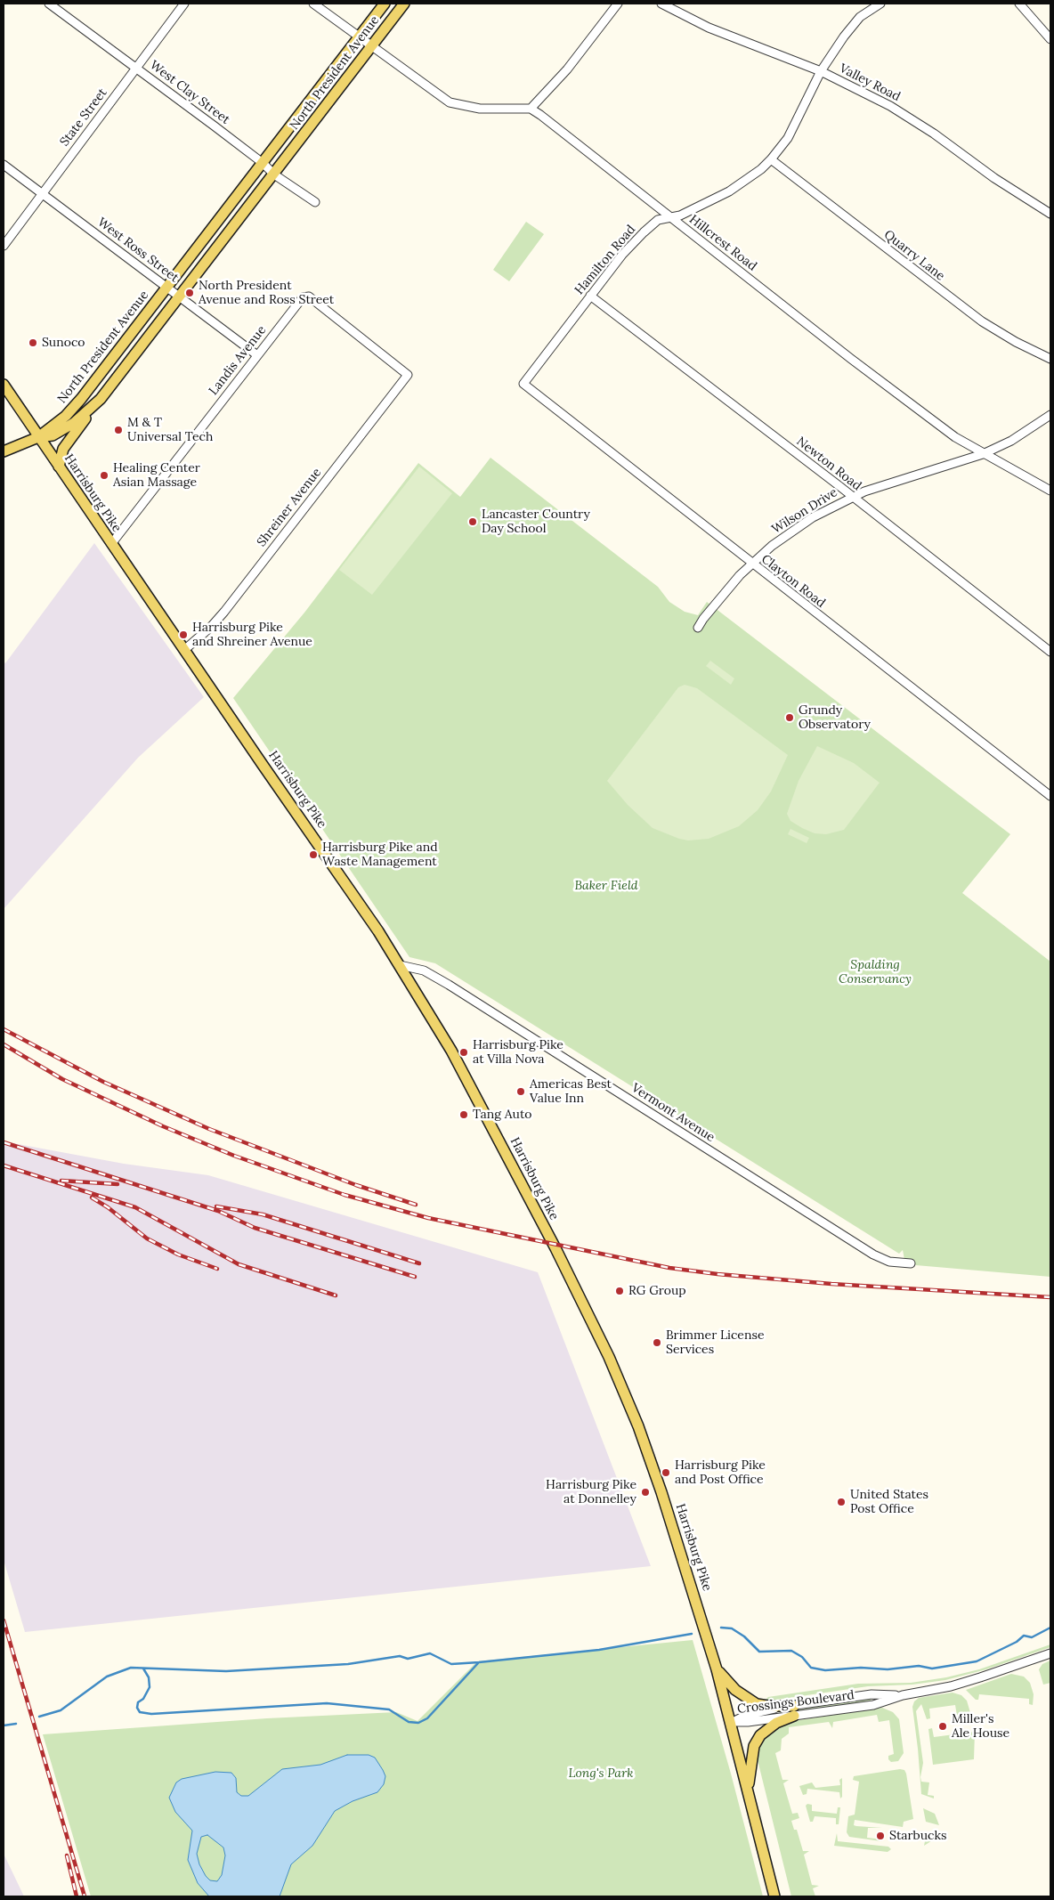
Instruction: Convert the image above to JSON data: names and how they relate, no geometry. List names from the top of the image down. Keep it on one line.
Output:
{"streets":{"main road":["North President Avenue","Harrisburg Pike"],"street":["Valley Road","West Clay Street","State Street","Hillcrest Road","West Ross Street","Quarry Lane","Hamilton Road","Landis Avenue","Newton Road","Shreiner Avenue","Wilson Drive","Clayton Road","Vermont Avenue","Crossings Boulevard"]},"crossings":[["North President Avenue","West Clay Street"],["North President Avenue","West Ross Street"],["North President Avenue","Harrisburg Pike"],["Valley Road","Hamilton Road"],["West Clay Street","State Street"],["State Street","West Ross Street"],["Hillcrest Road","Hamilton Road"],["Hillcrest Road","Wilson Drive"],["West Ross Street","Landis Avenue"],["Quarry Lane","Hamilton Road"],["Hamilton Road","Newton Road"],["Hamilton Road","Clayton Road"],["Landis Avenue","Harrisburg Pike"],["Landis Avenue","Shreiner Avenue"],["Newton Road","Wilson Drive"],["Harrisburg Pike","Shreiner Avenue"],["Harrisburg Pike","Vermont Avenue"],["Harrisburg Pike","Crossings Boulevard"],["Wilson Drive","Clayton Road"]],"parks":["Baker Field","Spalding Conservancy","Long's Park"],"places":["North President Avenue and Ross Street","Sunoco","M & T Universal Tech","Healing Center Asian Massage","Lancaster Country Day School","Harrisburg Pike and Shreiner Avenue","Grundy Observatory","Harrisburg Pike and Waste Management","Harrisburg Pike at Villa Nova","Americas Best Value Inn","Tang Auto","RG Group","Brimmer License Services","Harrisburg Pike and Post Office","Harrisburg Pike at Donnelley","United States Post Office","Miller's Ale House","Starbucks"]}
